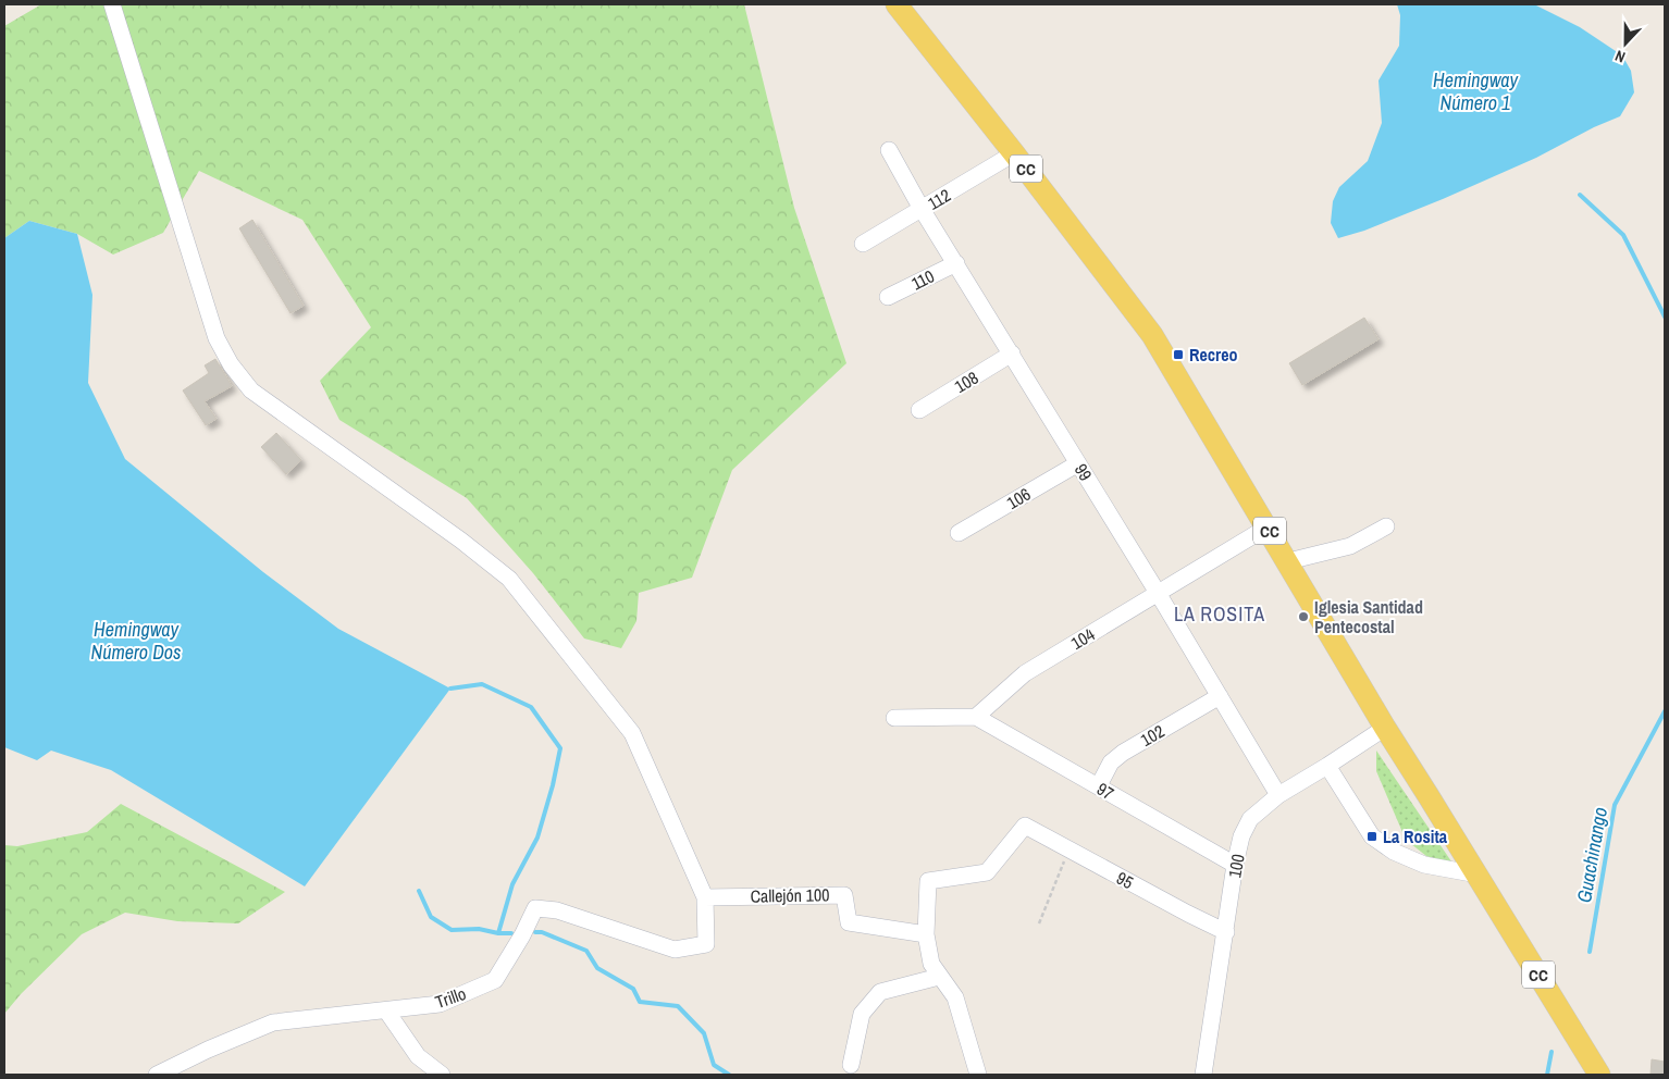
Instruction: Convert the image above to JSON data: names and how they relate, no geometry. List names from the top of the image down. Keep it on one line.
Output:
{"streets":{"main road":["CC"],"street":["112","110","108","99","106","104","102","97","100","95","Callejón 100","Trillo"]},"crossings":[["CC","112"],["CC","104"],["CC","100"],["112","99"],["110","99"],["108","99"],["99","106"],["99","104"],["99","102"],["99","100"],["104","97"],["102","97"],["97","100"],["100","95"],["95","Callejón 100"],["Callejón 100","Trillo"]],"districts":["LA ROSITA"],"water":["Hemingway Número 1","Hemingway Número Dos","Guachinango"],"places":{"transit":["Recreo","La Rosita"],"other":["Iglesia Santidad Pentecostal"]},"north":"bottom"}
